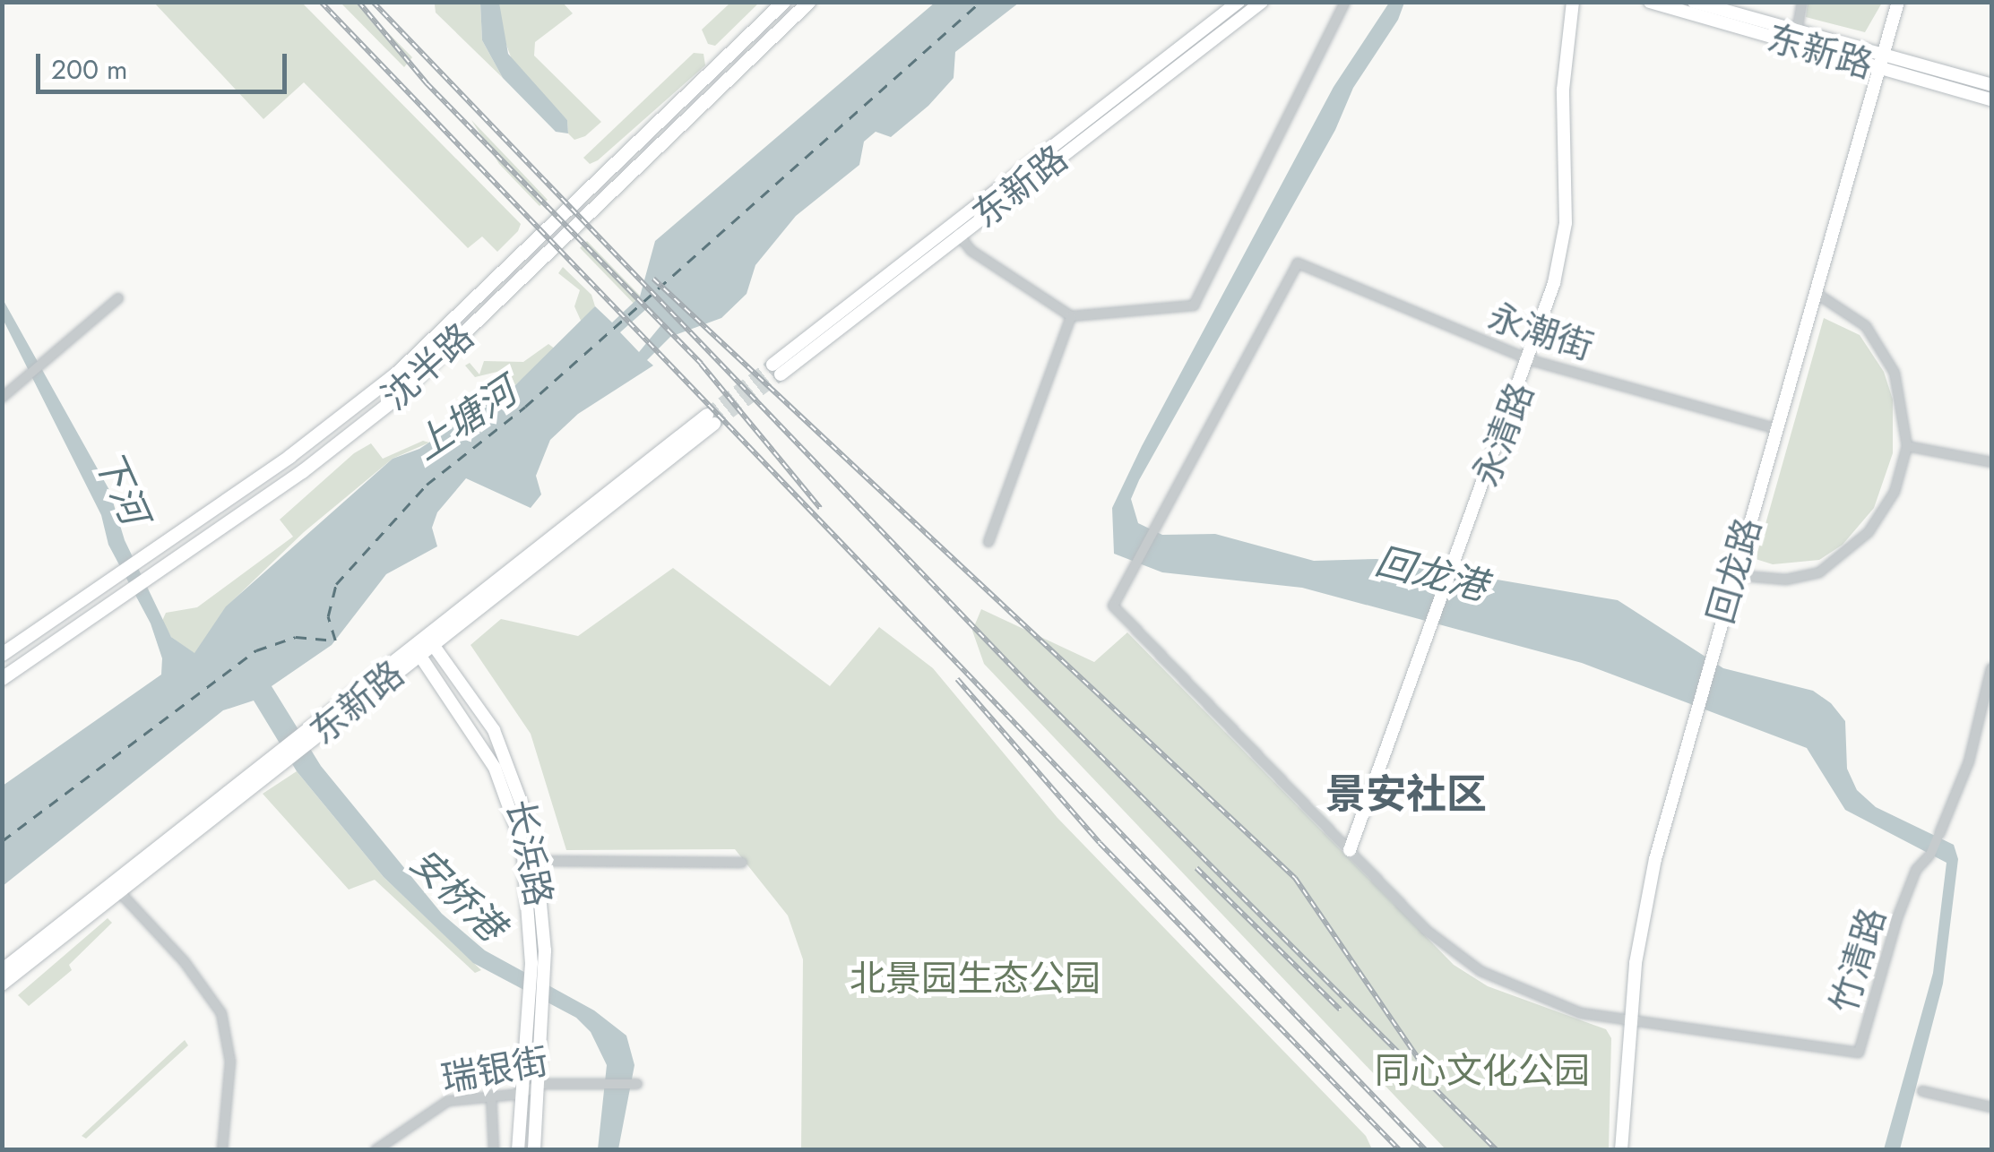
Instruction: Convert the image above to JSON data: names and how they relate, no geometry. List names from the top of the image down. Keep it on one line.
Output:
{"streets":{"main road":["东新路","沈半路","永清路","回龙路","长浜路"],"street":["永潮街","竹清路","瑞银街"]},"crossings":[["东新路","回龙路"],["东新路","长浜路"],["永潮街","永清路"],["永潮街","回龙路"],["回龙路","竹清路"],["长浜路","瑞银街"]],"districts":["景安社区"],"water":["上塘河","下河","回龙港","安桥港"],"parks":["北景园生态公园","同心文化公园"],"scale_bar":"200 m"}
